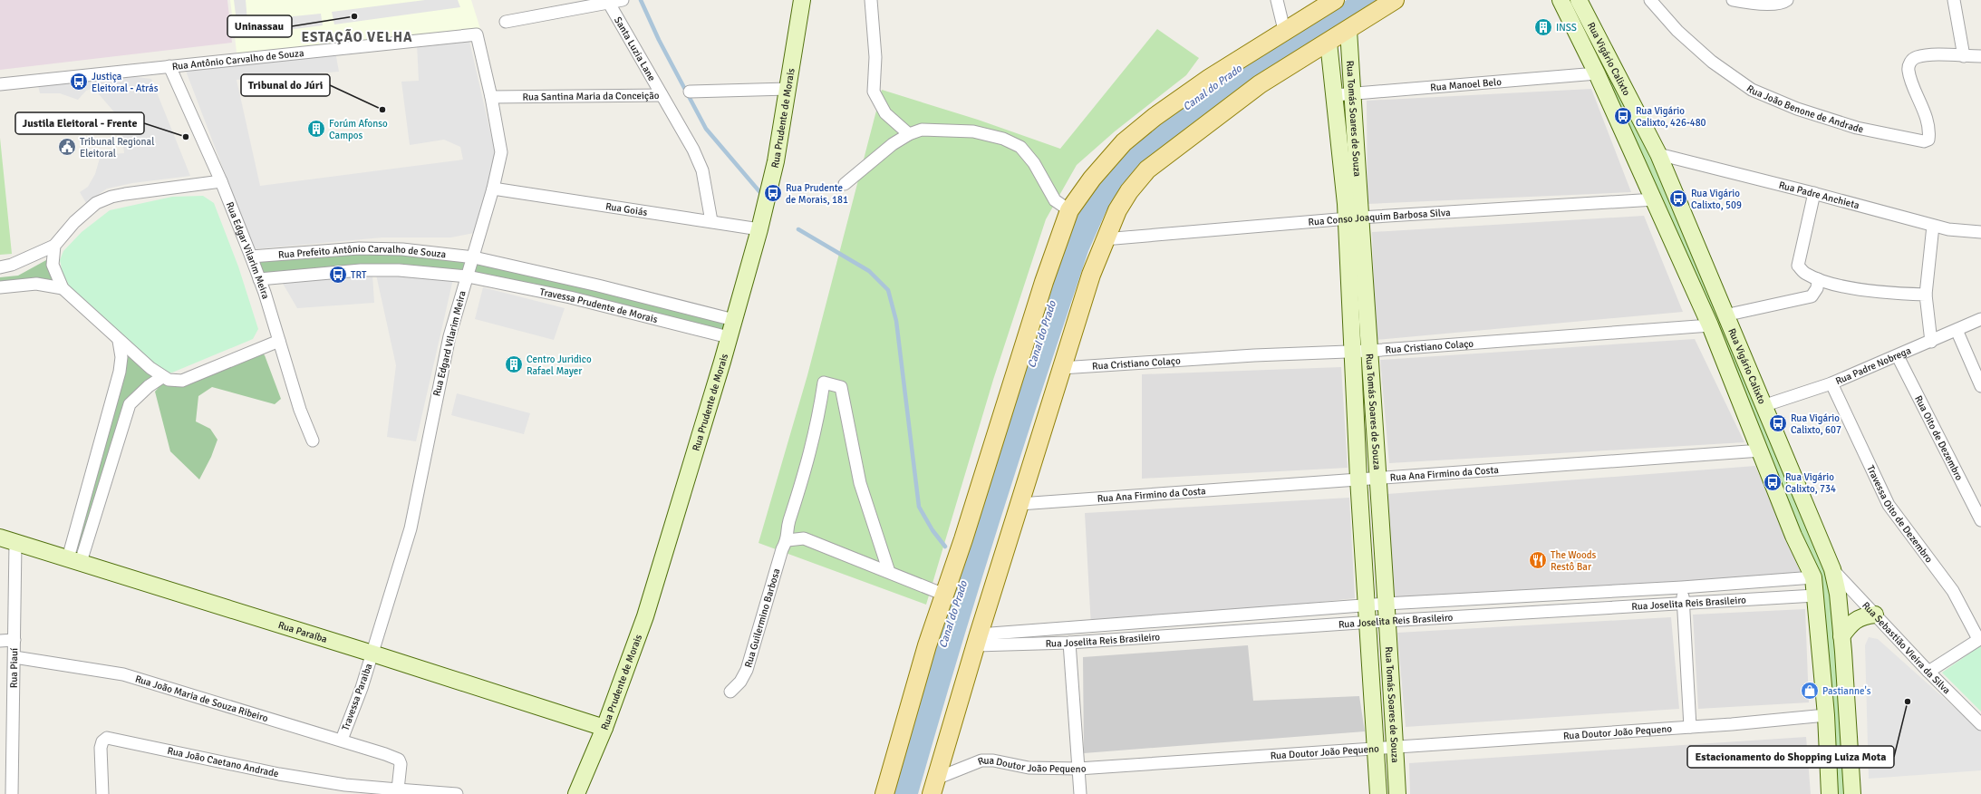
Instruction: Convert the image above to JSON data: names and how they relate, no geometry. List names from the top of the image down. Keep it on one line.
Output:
{"streets":{"street":["Santa Luzia Lane","Rua Antônio Carvalho de Souza","Rua Vigário Calixto","Rua Manoel Belo","Rua Santina Maria da Conceição","Rua João Benone de Andrade","Rua Prudente de Morais","Rua Tomás Soares de Souza","Rua Padre Anchieta","Rua Goiás","Rua Conso Joaquim Barbosa Silva","Rua Edgar Vilarim Meira","Rua Prefeito Antônio Carvalho de Souza","Travessa Prudente de Morais","Rua Edgard Vilarim Meira","Rua Cristiano Colaço","Rua Padre Nobrega","Rua Oito de Dezembro","Rua Ana Firmino da Costa","Travessa Oito de Dezembro","Rua Joselita Reis Brasileiro","Rua Guilermino Barbosa","Rua Paraíba","Rua Sebastião Vieira da Silva","Rua Piauí","Travessa Paraiba","Rua João Maria de Souza Ribeiro","Rua Doutor João Pequeno","Rua João Caetano Andrade"]},"crossings":[["Santa Luzia Lane","Rua Santina Maria da Conceição"],["Rua Antônio Carvalho de Souza","Rua Edgar Vilarim Meira"],["Rua Antônio Carvalho de Souza","Rua Edgard Vilarim Meira"],["Rua Vigário Calixto","Rua Manoel Belo"],["Rua Vigário Calixto","Rua Padre Anchieta"],["Rua Vigário Calixto","Rua Conso Joaquim Barbosa Silva"],["Rua Vigário Calixto","Rua Cristiano Colaço"],["Rua Vigário Calixto","Rua Padre Nobrega"],["Rua Vigário Calixto","Rua Ana Firmino da Costa"],["Rua Vigário Calixto","Rua Joselita Reis Brasileiro"],["Rua Vigário Calixto","Rua Sebastião Vieira da Silva"],["Rua Vigário Calixto","Rua Doutor João Pequeno"],["Rua Manoel Belo","Rua Tomás Soares de Souza"],["Rua Santina Maria da Conceição","Rua Goiás"],["Rua Santina Maria da Conceição","Rua Edgard Vilarim Meira"],["Rua Prudente de Morais","Rua Goiás"],["Rua Prudente de Morais","Travessa Prudente de Morais"],["Rua Prudente de Morais","Rua Paraíba"],["Rua Tomás Soares de Souza","Rua Conso Joaquim Barbosa Silva"],["Rua Tomás Soares de Souza","Rua Cristiano Colaço"],["Rua Tomás Soares de Souza","Rua Ana Firmino da Costa"],["Rua Tomás Soares de Souza","Rua Joselita Reis Brasileiro"],["Rua Tomás Soares de Souza","Rua Doutor João Pequeno"],["Rua Goiás","Rua Edgard Vilarim Meira"],["Rua Edgar Vilarim Meira","Rua Prefeito Antônio Carvalho de Souza"],["Rua Prefeito Antônio Carvalho de Souza","Travessa Prudente de Morais"],["Rua Prefeito Antônio Carvalho de Souza","Rua Edgard Vilarim Meira"],["Travessa Prudente de Morais","Rua Edgard Vilarim Meira"],["Rua Edgard Vilarim Meira","Rua Paraíba"],["Rua Edgard Vilarim Meira","Travessa Paraiba"],["Rua Padre Nobrega","Rua Oito de Dezembro"],["Rua Padre Nobrega","Travessa Oito de Dezembro"],["Rua Paraíba","Rua Piauí"],["Rua Paraíba","Travessa Paraiba"],["Rua Piauí","Rua João Maria de Souza Ribeiro"],["Travessa Paraiba","Rua João Maria de Souza Ribeiro"],["Rua João Maria de Souza Ribeiro","Rua João Caetano Andrade"]],"districts":["ESTAÇÃO VELHA"],"water":["Canal do Prado"],"places":{"other":["Uninassau","Tribunal do Júri","Justila Eleitoral - Frente","Estacionamento do Shopping Luiza Mota"],"building":["INSS","Forúm Afonso Campos","Centro Juridico Rafael Mayer"],"bus stop":["Justiça Eleitoral - Atrás","Rua Vigário Calixto, 426-480","Rua Prudente de Morais, 181","Rua Vigário Calixto, 509","TRT","Rua Vigário Calixto, 607","Rua Vigário Calixto, 734"],"public building":["Tribunal Regional Eleitoral"],"restaurant":["The Woods Restô Bar"],"shop":["Pastianne's"]}}
